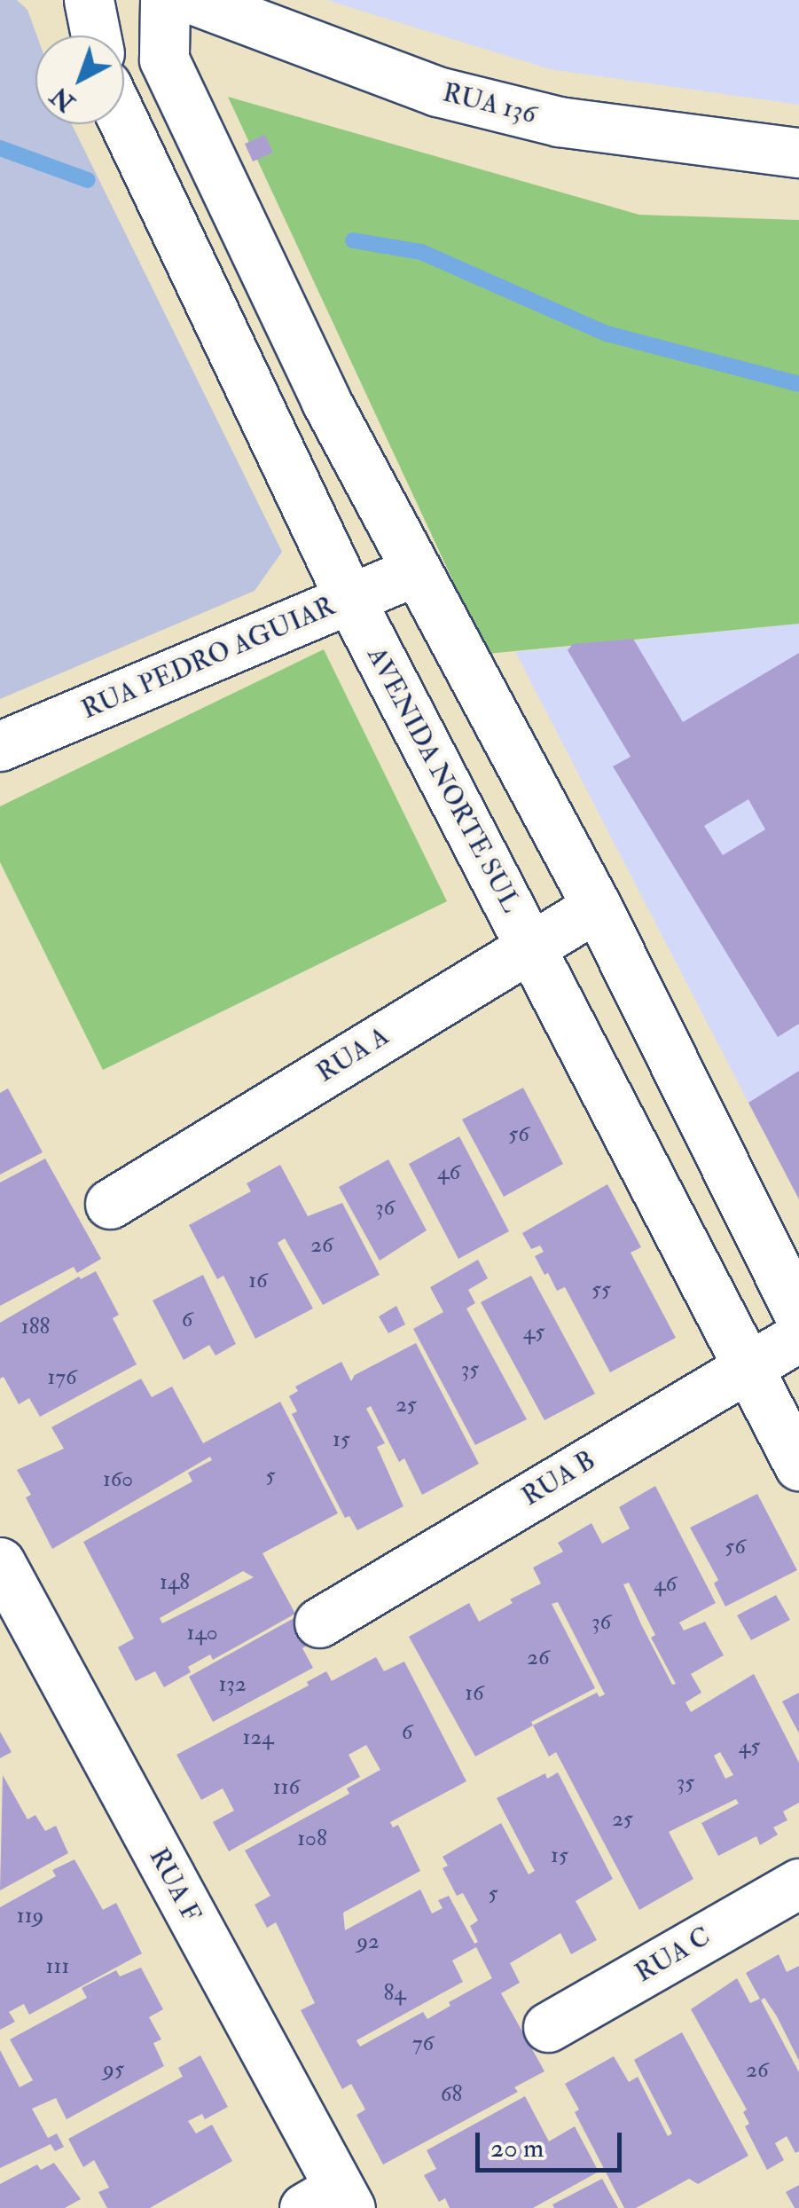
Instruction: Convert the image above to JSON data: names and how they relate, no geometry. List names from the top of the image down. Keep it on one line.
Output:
{"streets":{"street":["RUA 136","RUA PEDRO AGUIAR","AVENIDA NORTE SUL","RUA A","RUA B","RUA F","RUA C"]},"crossings":[["RUA PEDRO AGUIAR","AVENIDA NORTE SUL"],["AVENIDA NORTE SUL","RUA A"],["AVENIDA NORTE SUL","RUA B"]],"house_numbers":["56","46","36","26","16","55","6","188","45","35","176","25","15","5","160","56","148","46","36","140","26","132","16","6","124","45","35","116","25","108","15","5","119","92","111","84","76","95","26","68"],"scale_bar":"20 m","north":"bottom left"}
